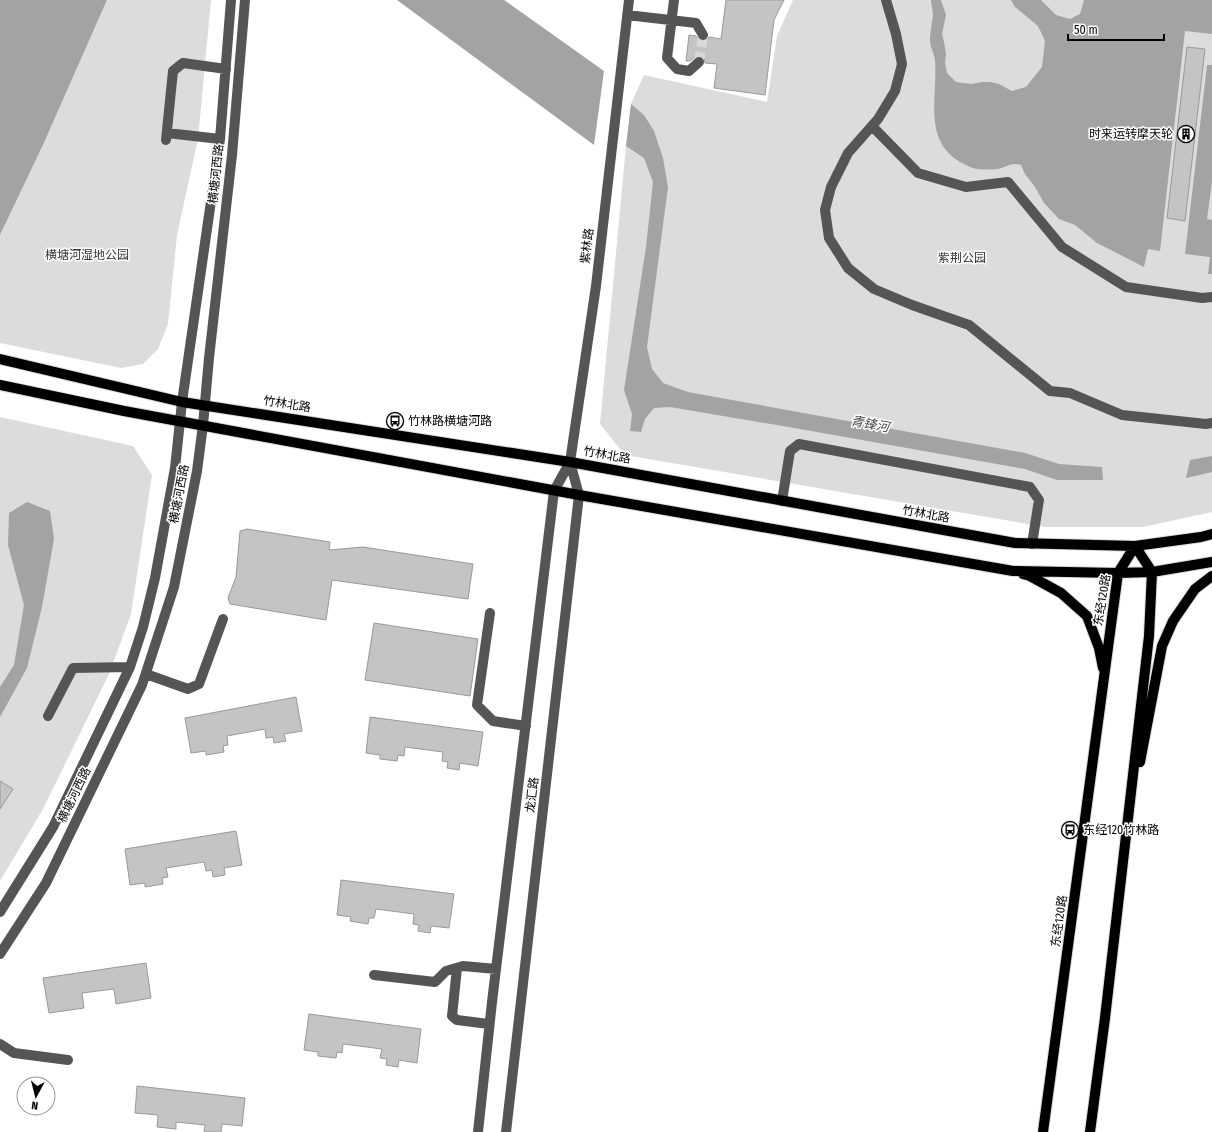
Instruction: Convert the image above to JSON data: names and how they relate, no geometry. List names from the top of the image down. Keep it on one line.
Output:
{"streets":{"main road":["竹林北路","东经120路"],"street":["横塘河西路","紫林路","龙汇路"]},"crossings":[["横塘河西路","竹林北路"],["紫林路","竹林北路"],["紫林路","龙汇路"],["竹林北路","东经120路"],["竹林北路","龙汇路"]],"water":["青锋河"],"parks":["横塘河湿地公园","紫荆公园"],"places":{"building":["时来运转摩天轮"],"bus stop":["竹林路横塘河路","东经120竹林路"]},"scale_bar":"50 m","north":"bottom"}
